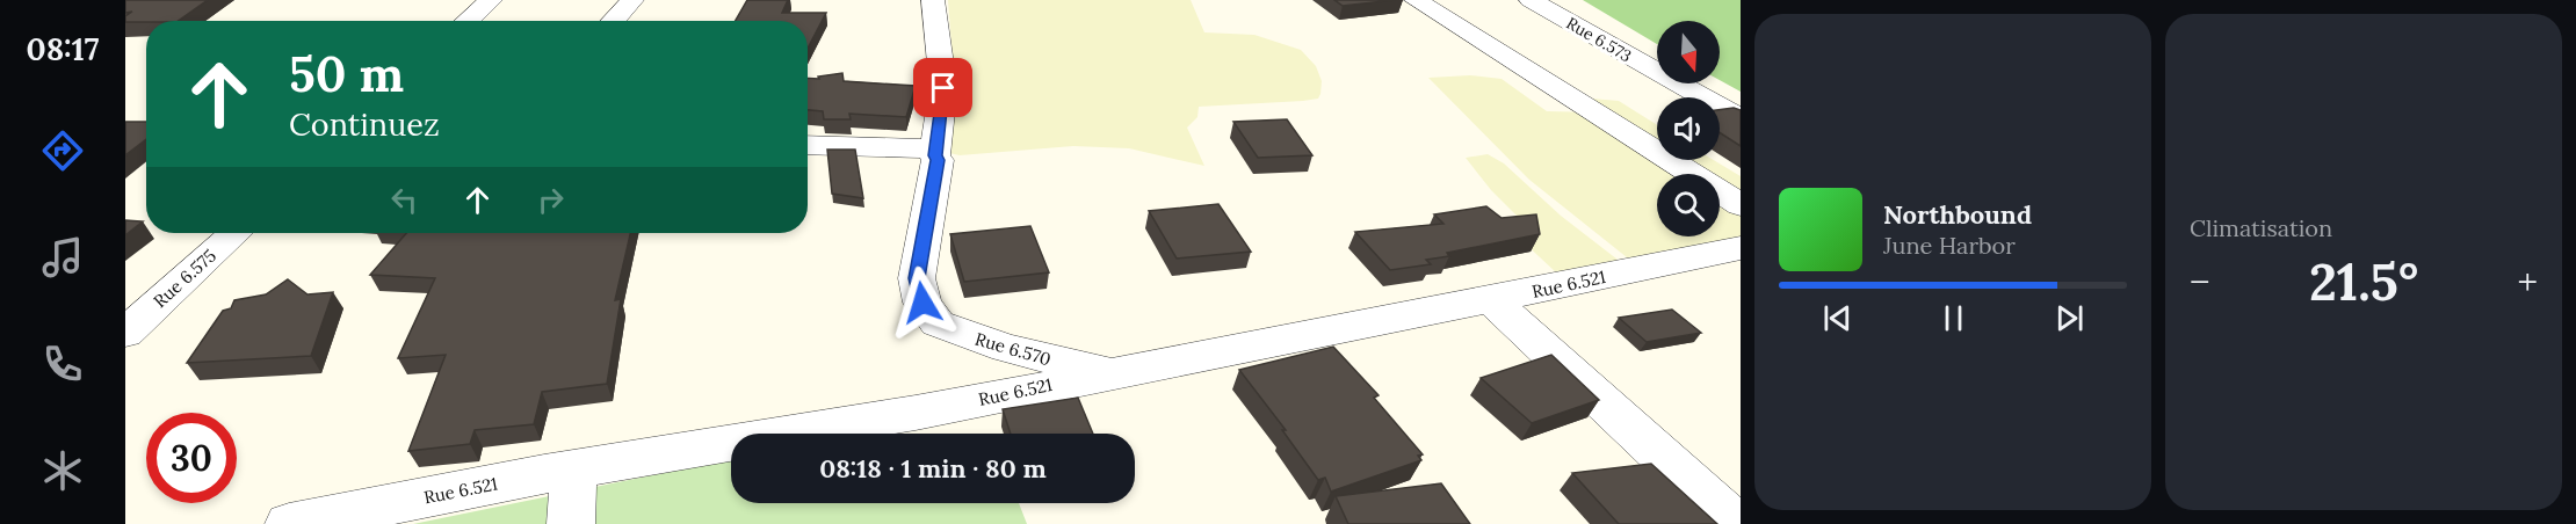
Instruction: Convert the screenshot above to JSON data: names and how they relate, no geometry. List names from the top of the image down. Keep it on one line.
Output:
{"streets":{"street":["Rue 6.573","Rue 6.575","Rue 6.521","Rue 6.570"]},"crossings":[["Rue 6.521","Rue 6.570"]],"north":"bottom","page":{"tabs":"08:17","tile":"Climatisation","turn":["50 m","Continuez"],"song":["Northbound","June Harbor"],"heat":["−","21.5°","+"],"limit":"30","trip":"08:18 · 1 min · 80 m"}}
